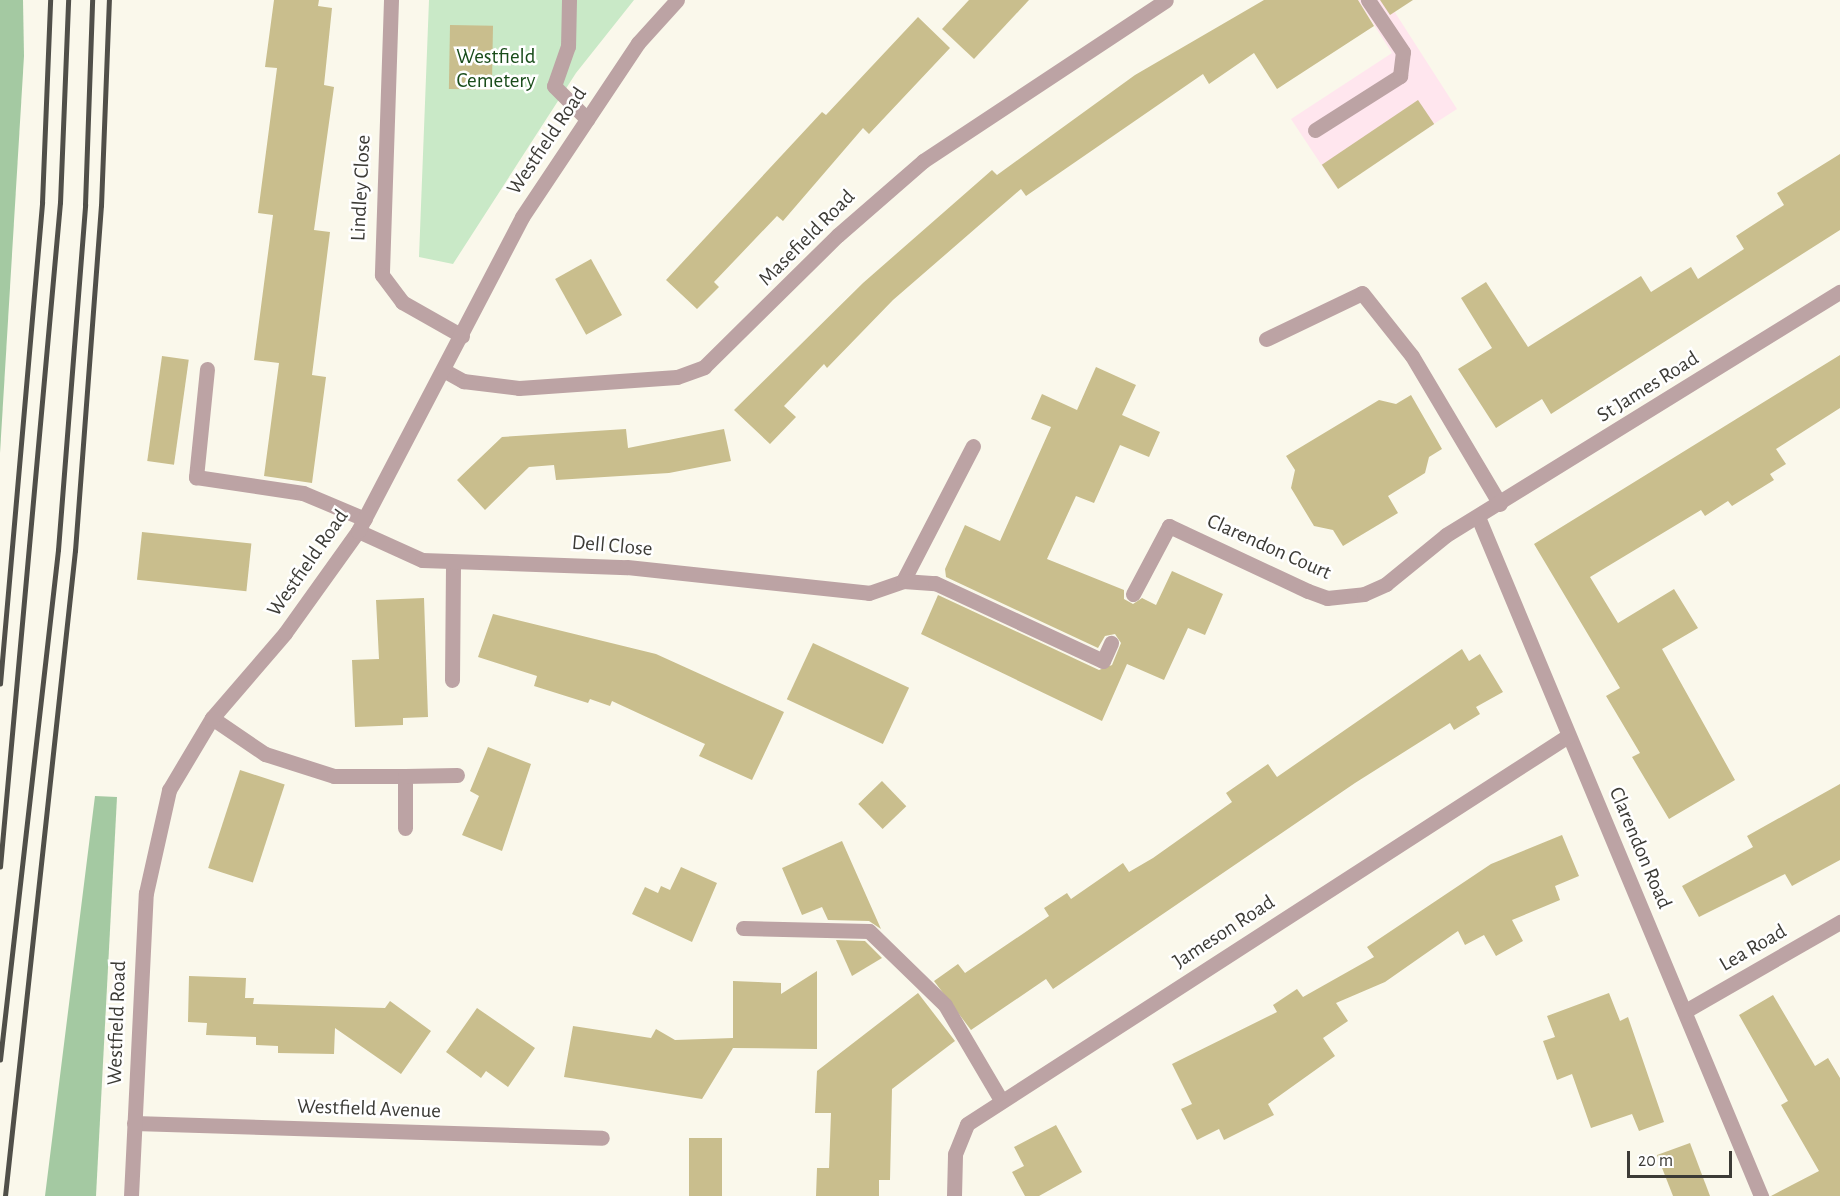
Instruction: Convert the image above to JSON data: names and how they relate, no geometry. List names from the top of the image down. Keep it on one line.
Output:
{"streets":{"street":["Westfield Road","Lindley Close","Masefield Road","St James Road","Dell Close","Clarendon Court","Clarendon Road","Jameson Road","Lea Road","Westfield Avenue"]},"crossings":[["Westfield Road","Lindley Close"],["Westfield Road","Masefield Road"],["Westfield Road","Dell Close"],["Westfield Road","Westfield Avenue"],["St James Road","Clarendon Court"],["St James Road","Clarendon Road"],["Clarendon Court","Clarendon Road"],["Clarendon Road","Jameson Road"],["Clarendon Road","Lea Road"]],"parks":["Westfield Cemetery"],"scale_bar":"20 m"}
